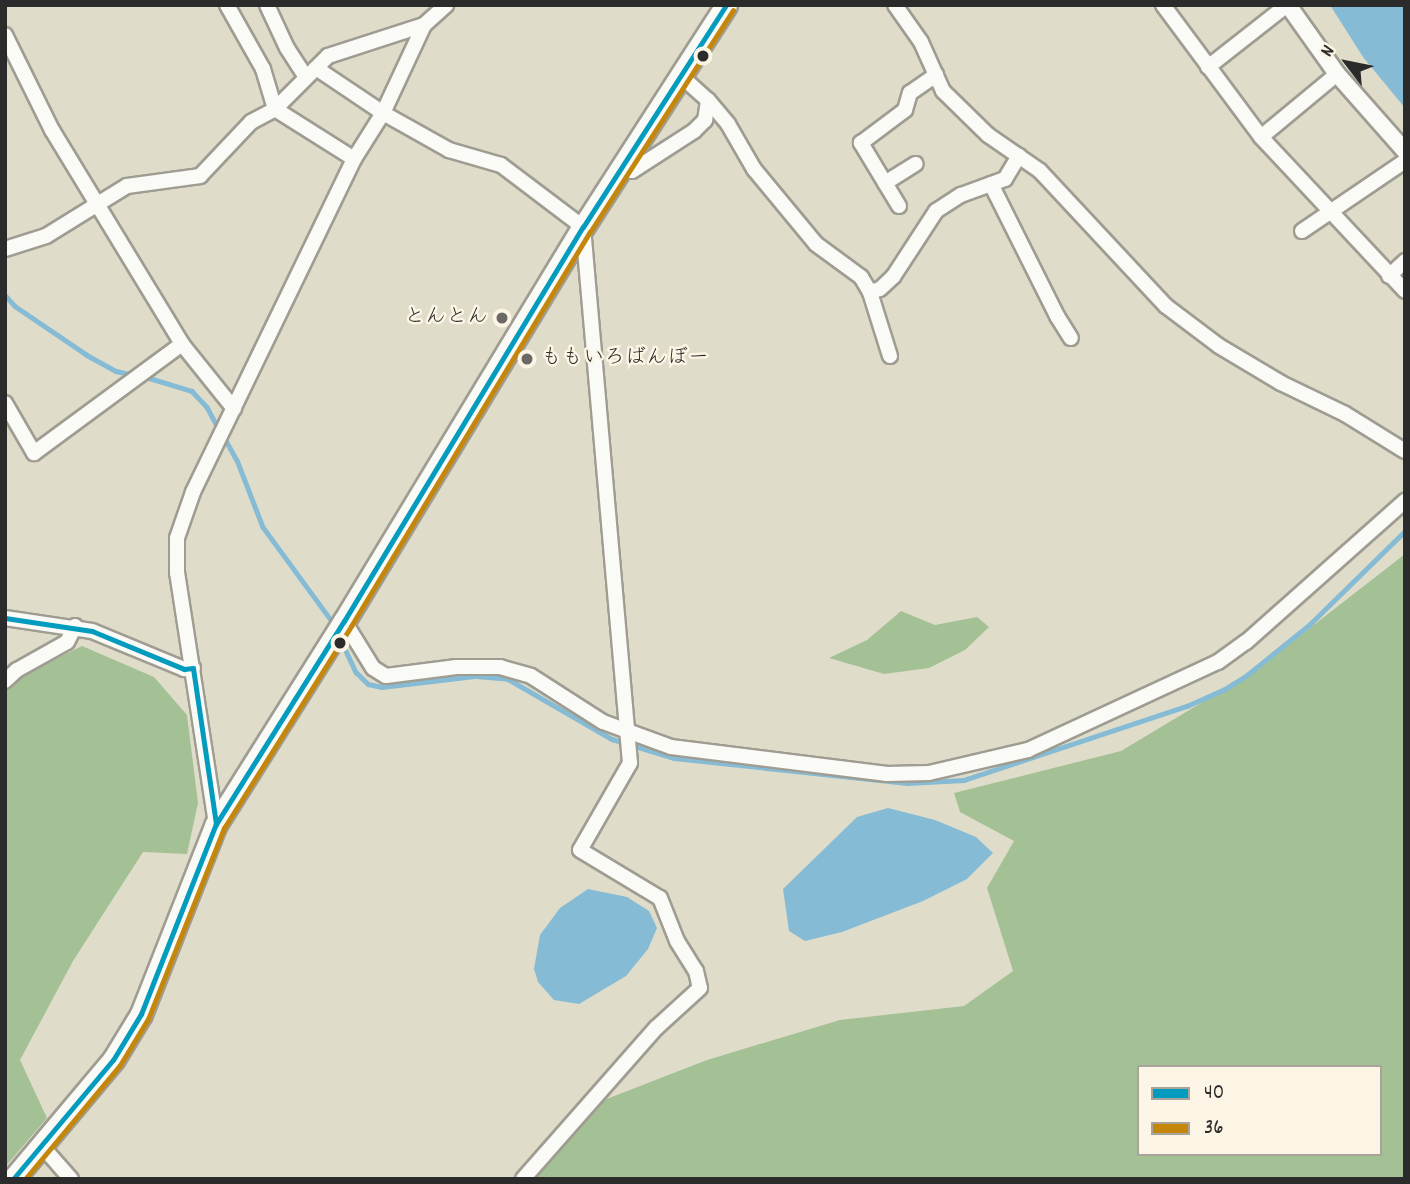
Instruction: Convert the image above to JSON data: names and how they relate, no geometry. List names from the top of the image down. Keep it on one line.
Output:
{"places":["とんとん","ももいろばんぼー"],"lines":["transit line 40","transit line 36"],"legend":["40","36"],"north":"top left"}
